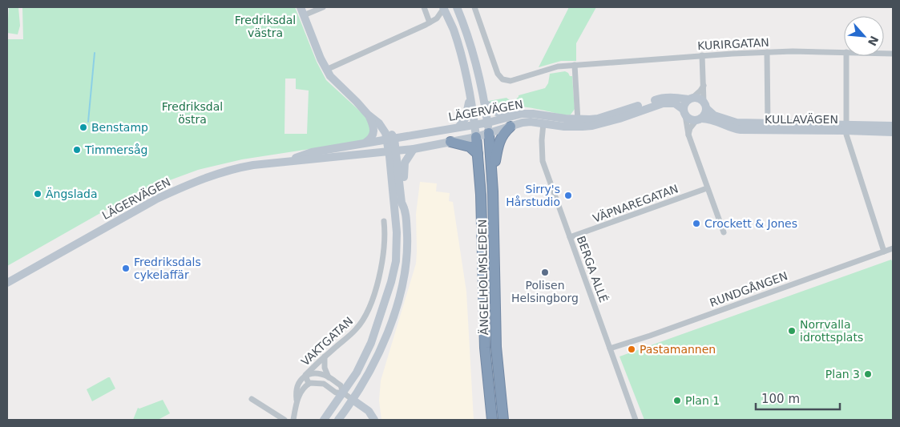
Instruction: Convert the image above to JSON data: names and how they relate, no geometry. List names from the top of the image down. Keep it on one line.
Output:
{"streets":{"highway":["ÄNGELHOLMSLEDEN"],"street":["KURIRGATAN","LÄGERVÄGEN","KULLAVÄGEN","VÄPNAREGATAN","BERGA ALLÉ","RUNDGÅNGEN","VAKTGATAN"]},"crossings":[["LÄGERVÄGEN","BERGA ALLÉ"],["LÄGERVÄGEN","ÄNGELHOLMSLEDEN"],["VÄPNAREGATAN","BERGA ALLÉ"],["BERGA ALLÉ","RUNDGÅNGEN"]],"parks":["Fredriksdal västra","Fredriksdal östra"],"places":["Benstamp","Timmersåg","Ängslada","Sirry's Hårstudio","Crockett & Jones","Fredriksdals cykelaffär","Polisen Helsingborg","Norrvalla idrottsplats","Pastamannen","Plan 3","Plan 1"],"scale_bar":"100 m","north":"bottom right"}
